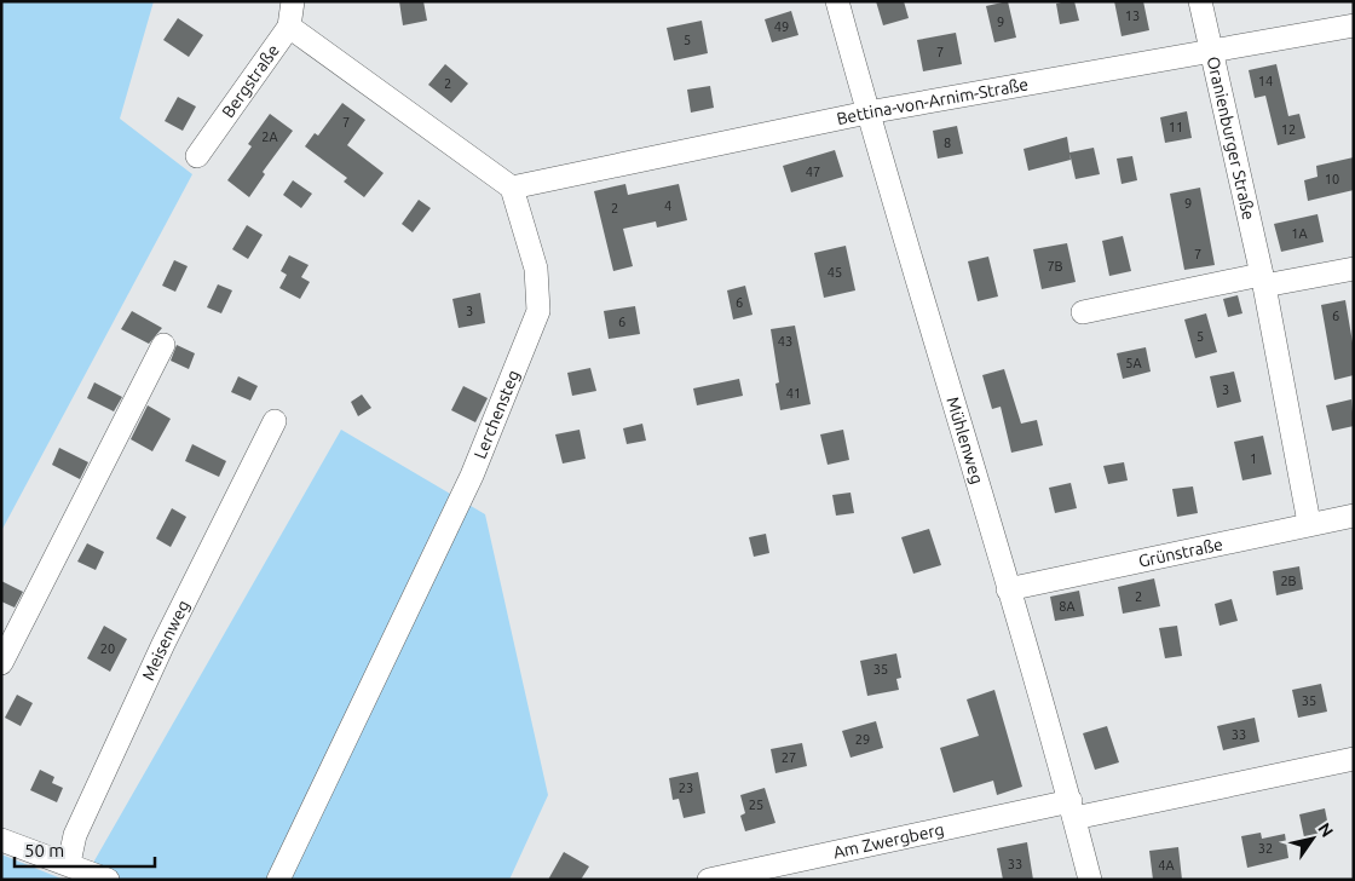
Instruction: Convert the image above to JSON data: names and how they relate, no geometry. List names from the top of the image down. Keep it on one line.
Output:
{"streets":{"street":["Bergstraße","Bettina-von-Arnim-Straße","Oranienburger Straße","Lerchensteg","Mühlenweg","Grünstraße","Meisenweg","Am Zwergberg"]},"crossings":[["Bettina-von-Arnim-Straße","Oranienburger Straße"],["Bettina-von-Arnim-Straße","Lerchensteg"],["Bettina-von-Arnim-Straße","Mühlenweg"],["Oranienburger Straße","Grünstraße"],["Mühlenweg","Grünstraße"],["Mühlenweg","Am Zwergberg"]],"house_numbers":["13","9","49","5","7","14","2","7","11","12","2A","8","47","10","9","4","2","1A","7","7B","45","6","3","6","6","5","43","5A","3","41","1","2B","2","8A","20","35","35","33","29","27","23","25","32","33","4A"],"scale_bar":"50 m","north":"top right"}
